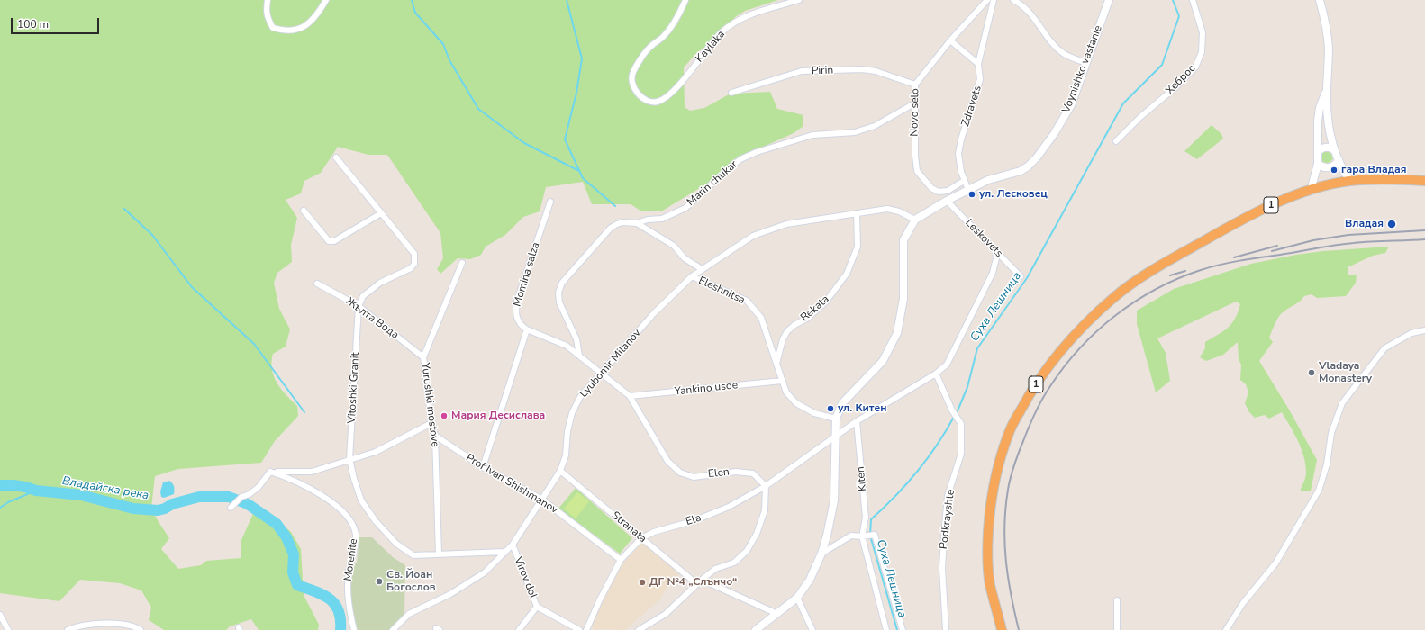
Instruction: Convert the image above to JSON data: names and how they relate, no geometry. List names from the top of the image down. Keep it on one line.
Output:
{"streets":{"highway":["1"],"street":["Kaylaka","Voynishko vastanie","Pirin","Хеброс","Zdravets","Novo selo","Marin chukar","Leskovets","Momina salza","Eleshnitsa","Rekata","Жълта Вода","Lyubomir Milanov","Vitoshki Granit","Yankino usoe","Yurushki mostove","Elen","Kiten","Prof Ivan Shishmanov","Podkrayshte","Ela","Stranata","Morenite","Virov dol"]},"crossings":[["Voynishko vastanie","Zdravets"],["Voynishko vastanie","Leskovets"],["Voynishko vastanie","Lyubomir Milanov"],["Voynishko vastanie","Ela"],["Voynishko vastanie","Stranata"],["Pirin","Novo selo"],["Zdravets","Novo selo"],["Novo selo","Marin chukar"],["Marin chukar","Elen"],["Leskovets","Ela"],["Momina salza","Elen"],["Eleshnitsa","Rekata"],["Eleshnitsa","Lyubomir Milanov"],["Rekata","Lyubomir Milanov"],["Жълта Вода","Vitoshki Granit"],["Жълта Вода","Yurushki mostove"],["Lyubomir Milanov","Elen"],["Lyubomir Milanov","Prof Ivan Shishmanov"],["Lyubomir Milanov","Stranata"],["Lyubomir Milanov","Virov dol"],["Vitoshki Granit","Yurushki mostove"],["Vitoshki Granit","Virov dol"],["Yankino usoe","Elen"],["Yurushki mostove","Prof Ivan Shishmanov"],["Yurushki mostove","Virov dol"],["Elen","Ela"],["Kiten","Ela"],["Prof Ivan Shishmanov","Ela"],["Podkrayshte","Ela"],["Ela","Stranata"]],"water":["Суха Лешница","Владайска река"],"places":["гара Владая","ул. Лесковец","Владая","Vladaya Monastery","ул. Китен","Мария Десислава","Св. Йоан Богослов","ДГ №4 „Слънчо“"],"scale_bar":"100 m"}
